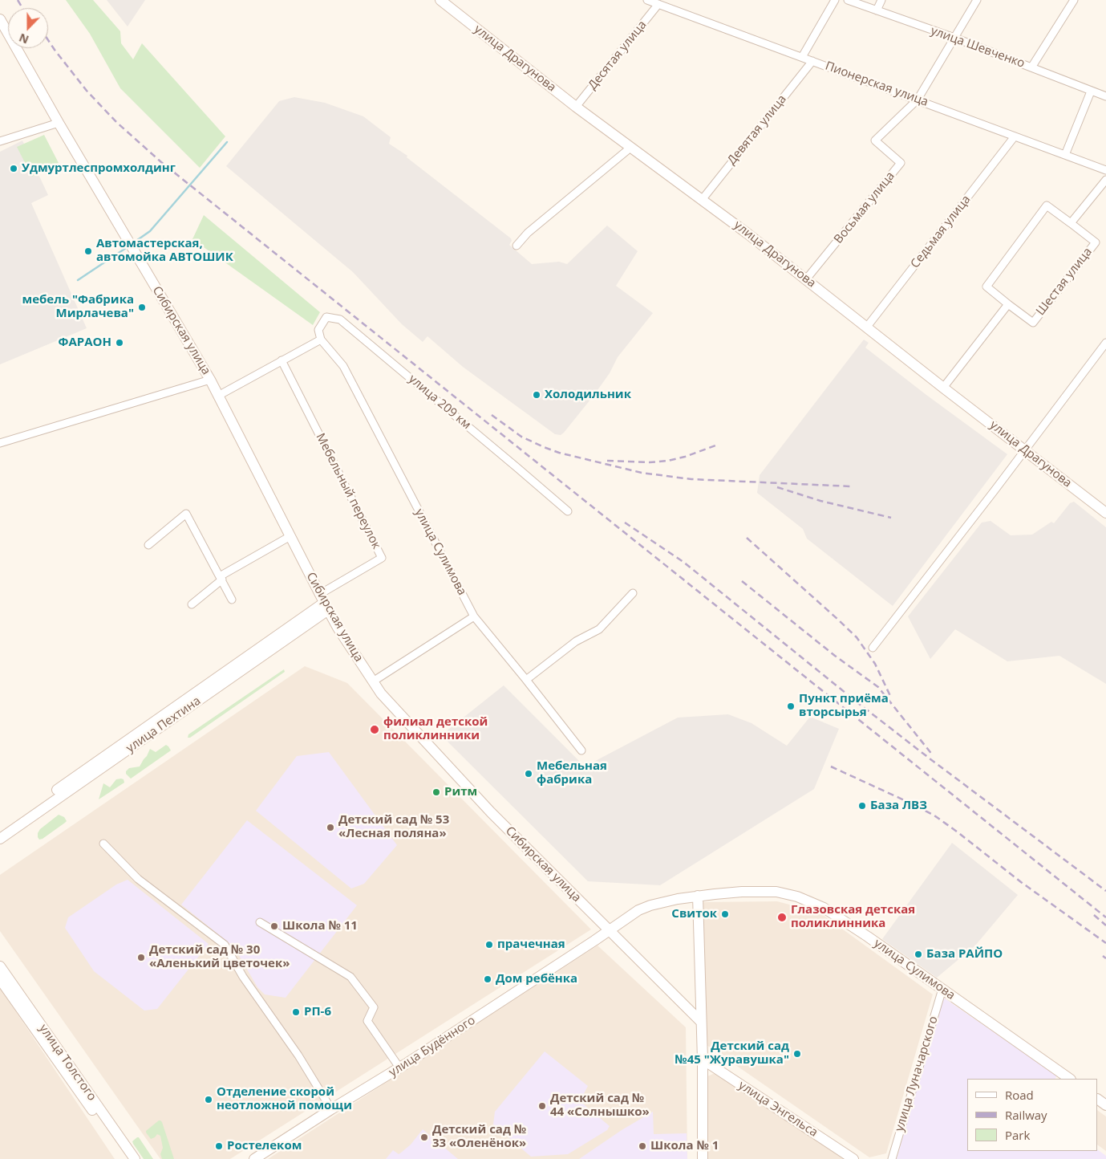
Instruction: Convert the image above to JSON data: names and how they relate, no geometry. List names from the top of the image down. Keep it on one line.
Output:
{"streets":{"main road":["улица Драгунова","Сибирская улица","улица Сулимова","улица Пехтина","улица Будённого","улица Толстого","улица Энгельса"],"street":["улица Шевченко","Десятая улица","Пионерская улица","Девятая улица","Восьмая улица","Седьмая улица","Шестая улица","улица 209 км","Мебельный переулок","улица Луначарского"]},"crossings":[["Десятая улица","улица Драгунова"],["Десятая улица","Пионерская улица"],["улица Драгунова","Девятая улица"],["улица Драгунова","Восьмая улица"],["улица Драгунова","Седьмая улица"],["Пионерская улица","Девятая улица"],["Пионерская улица","Восьмая улица"],["Пионерская улица","Седьмая улица"],["Сибирская улица","Мебельный переулок"],["Сибирская улица","улица Сулимова"],["Сибирская улица","улица Пехтина"],["Сибирская улица","улица Будённого"],["улица 209 км","улица Сулимова"],["Мебельный переулок","улица Пехтина"],["улица Сулимова","улица Будённого"],["улица Сулимова","улица Луначарского"]],"places":["Удмуртлеспромхолдинг","Автомастерская, автомойка АВТОШИК","мебель \"Фабрика Мирлачева\"","ФАРАОН","Холодильник","Пункт приёма вторсырья","филиал детской поликлинники","Мебельная фабрика","Ритм","База ЛВЗ","Детский сад № 53 «Лесная поляна»","Свиток","Глазовская детская поликлинника","Школа № 11","прачечная","База РАЙПО","Детский сад № 30 «Аленький цветочек»","Дом ребёнка","РП-6","Детский сад №45 \"Журавушка\"","Отделение скорой неотложной помощи","Детский сад № 44 «Солнышко»","Детский сад № 33 «Оленёнок»","Ростелеком","Школа № 1"],"legend":["Road","Railway","Park"],"north":"bottom"}
